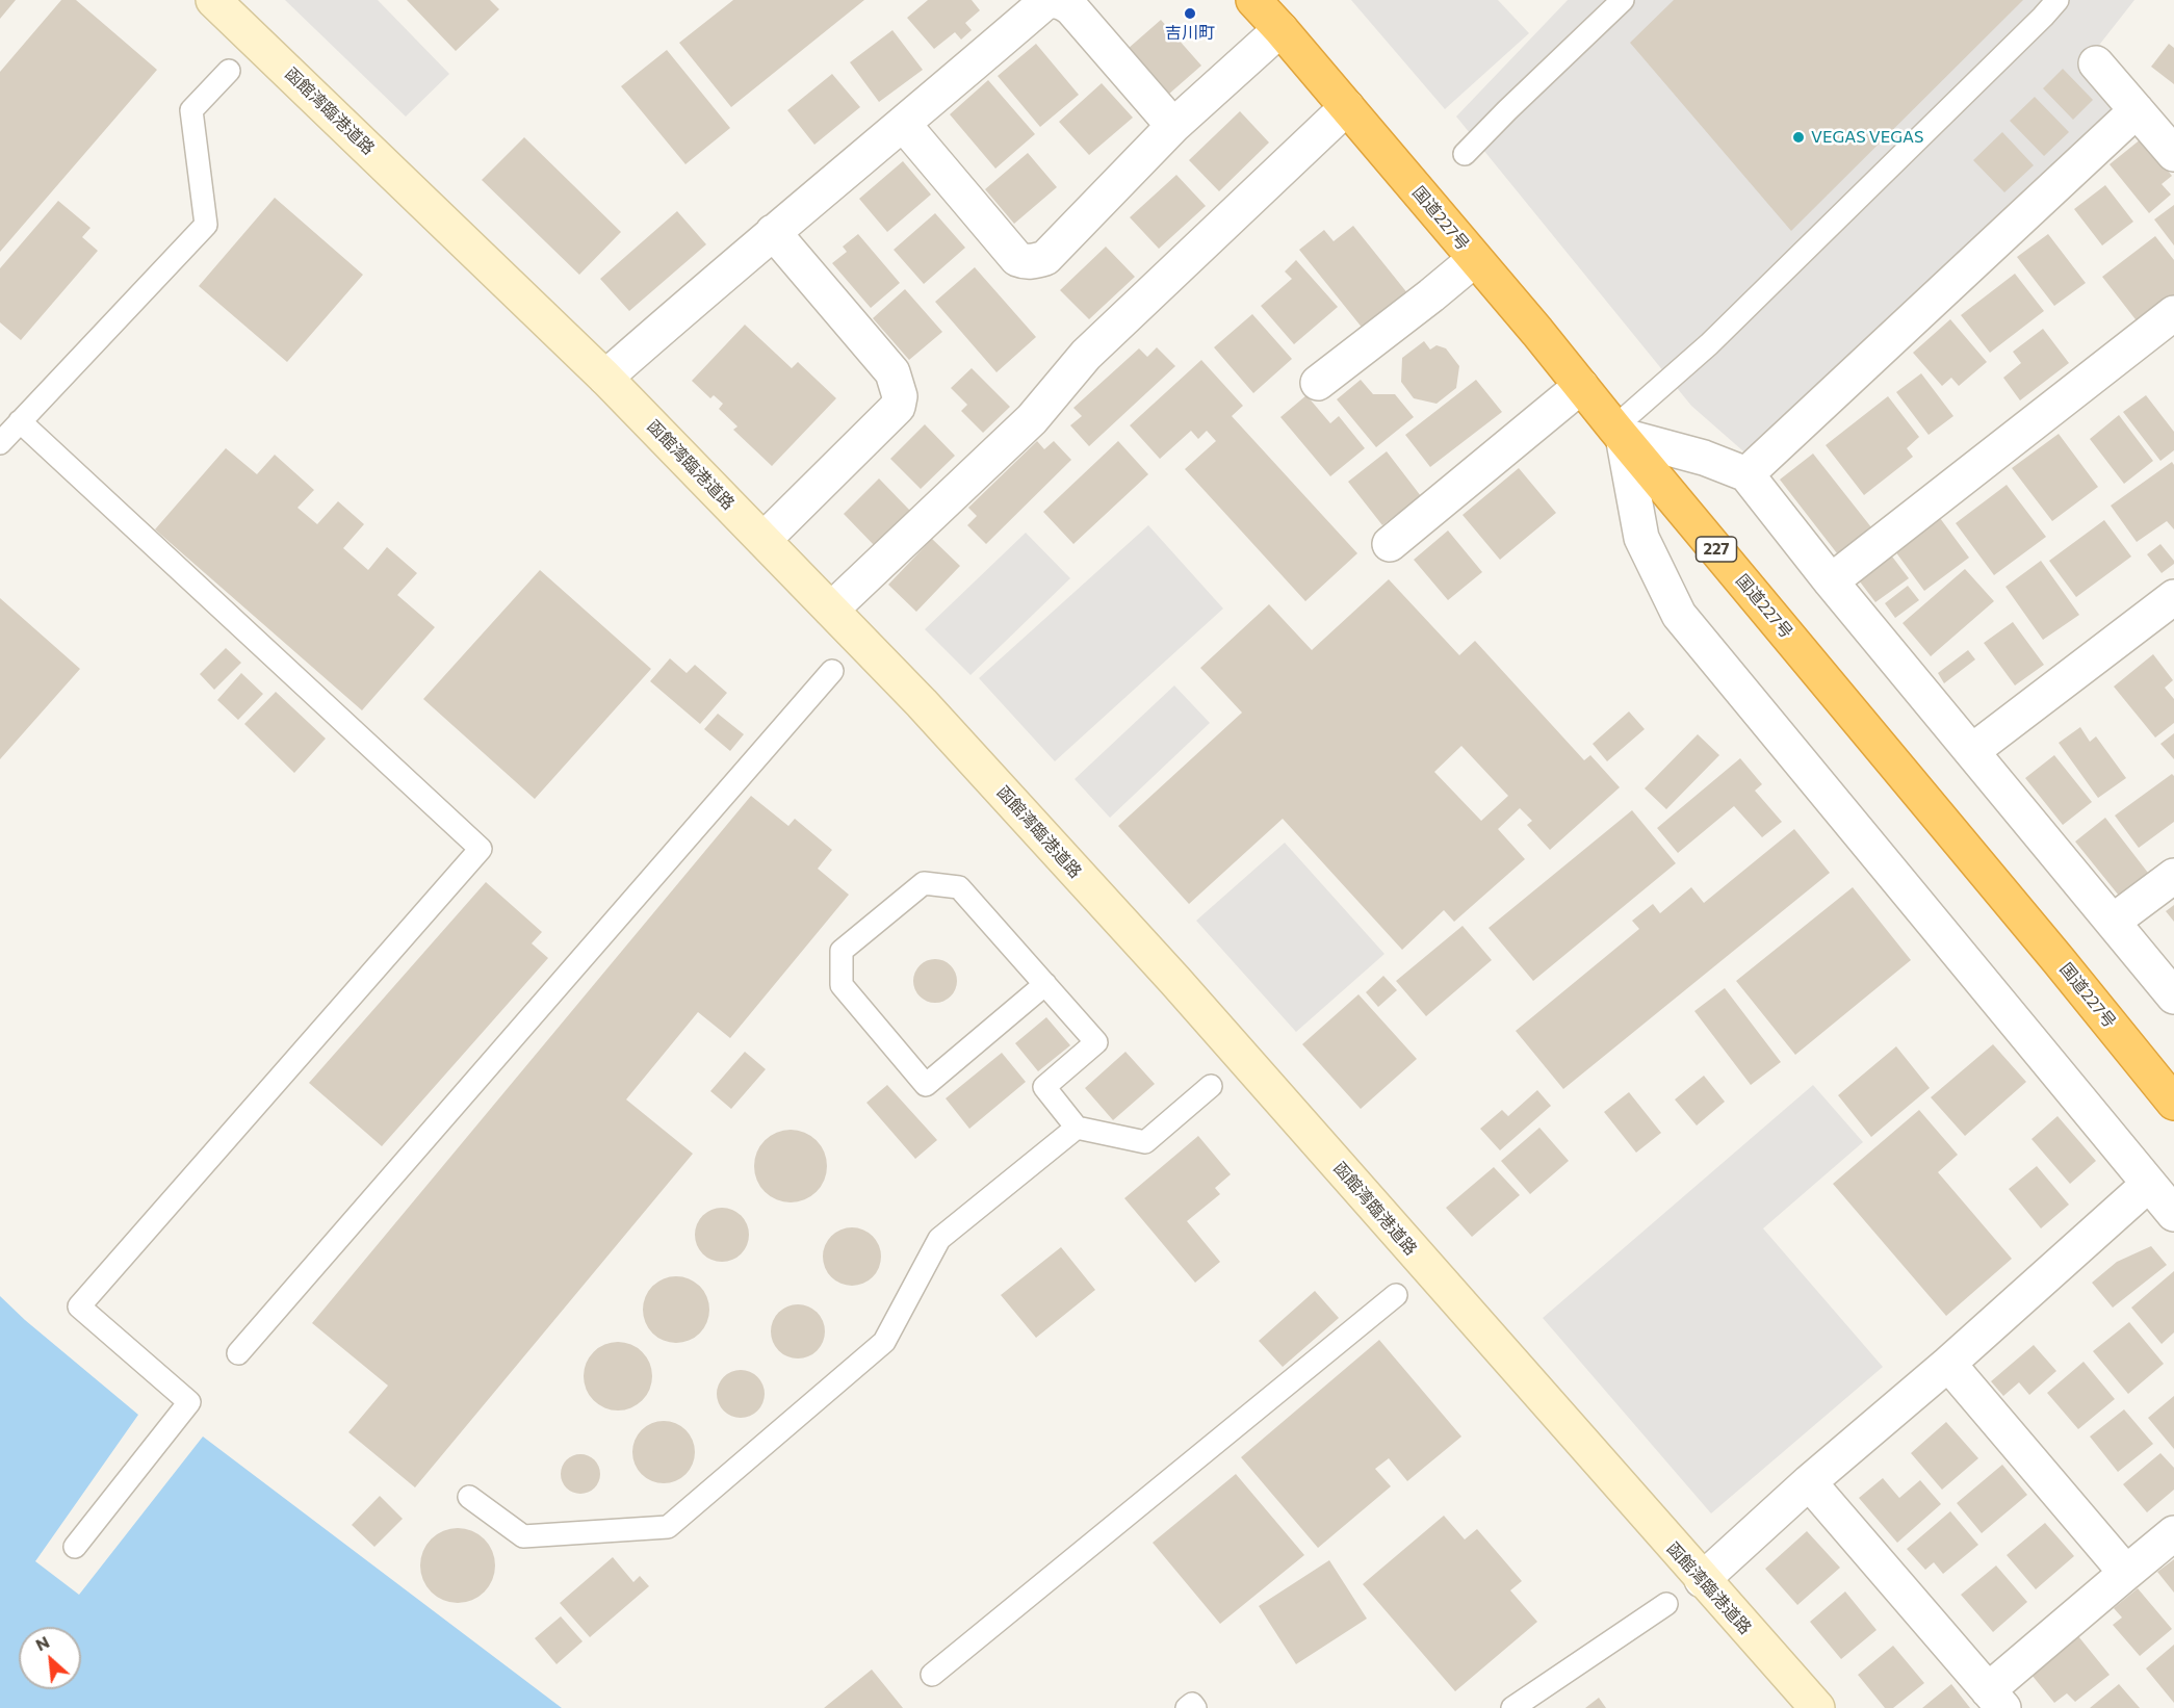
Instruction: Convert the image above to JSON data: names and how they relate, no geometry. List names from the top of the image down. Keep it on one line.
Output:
{"streets":{"highway":["国道227号","227"],"street":["函館湾臨港道路"]},"places":["吉川町","VEGAS VEGAS"],"north":"top left"}
